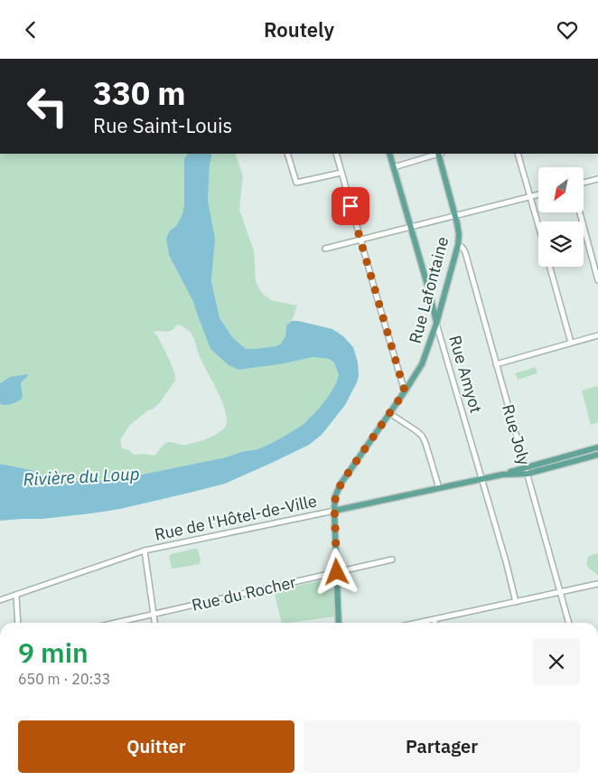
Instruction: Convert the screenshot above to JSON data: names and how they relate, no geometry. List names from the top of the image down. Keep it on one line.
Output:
{"streets":{"main road":["Rue Lafontaine","Rue Amyot","Rue de l'Hôtel-de-Ville"],"street":["Rue Joly","Rue du Rocher"]},"crossings":[["Rue Lafontaine","Rue Amyot"],["Rue Lafontaine","Rue Joly"],["Rue Lafontaine","Rue de l'Hôtel-de-Ville"],["Rue Lafontaine","Rue du Rocher"],["Rue Amyot","Rue de l'Hôtel-de-Ville"],["Rue Joly","Rue de l'Hôtel-de-Ville"]],"water":["Rivière du Loup"],"north":"bottom left","page":{"header":"Routely","turn":["330 m","Rue Saint-Louis"],"heading":["9 min","650 m · 20:33"],"buttons":["Quitter","Partager"]}}
